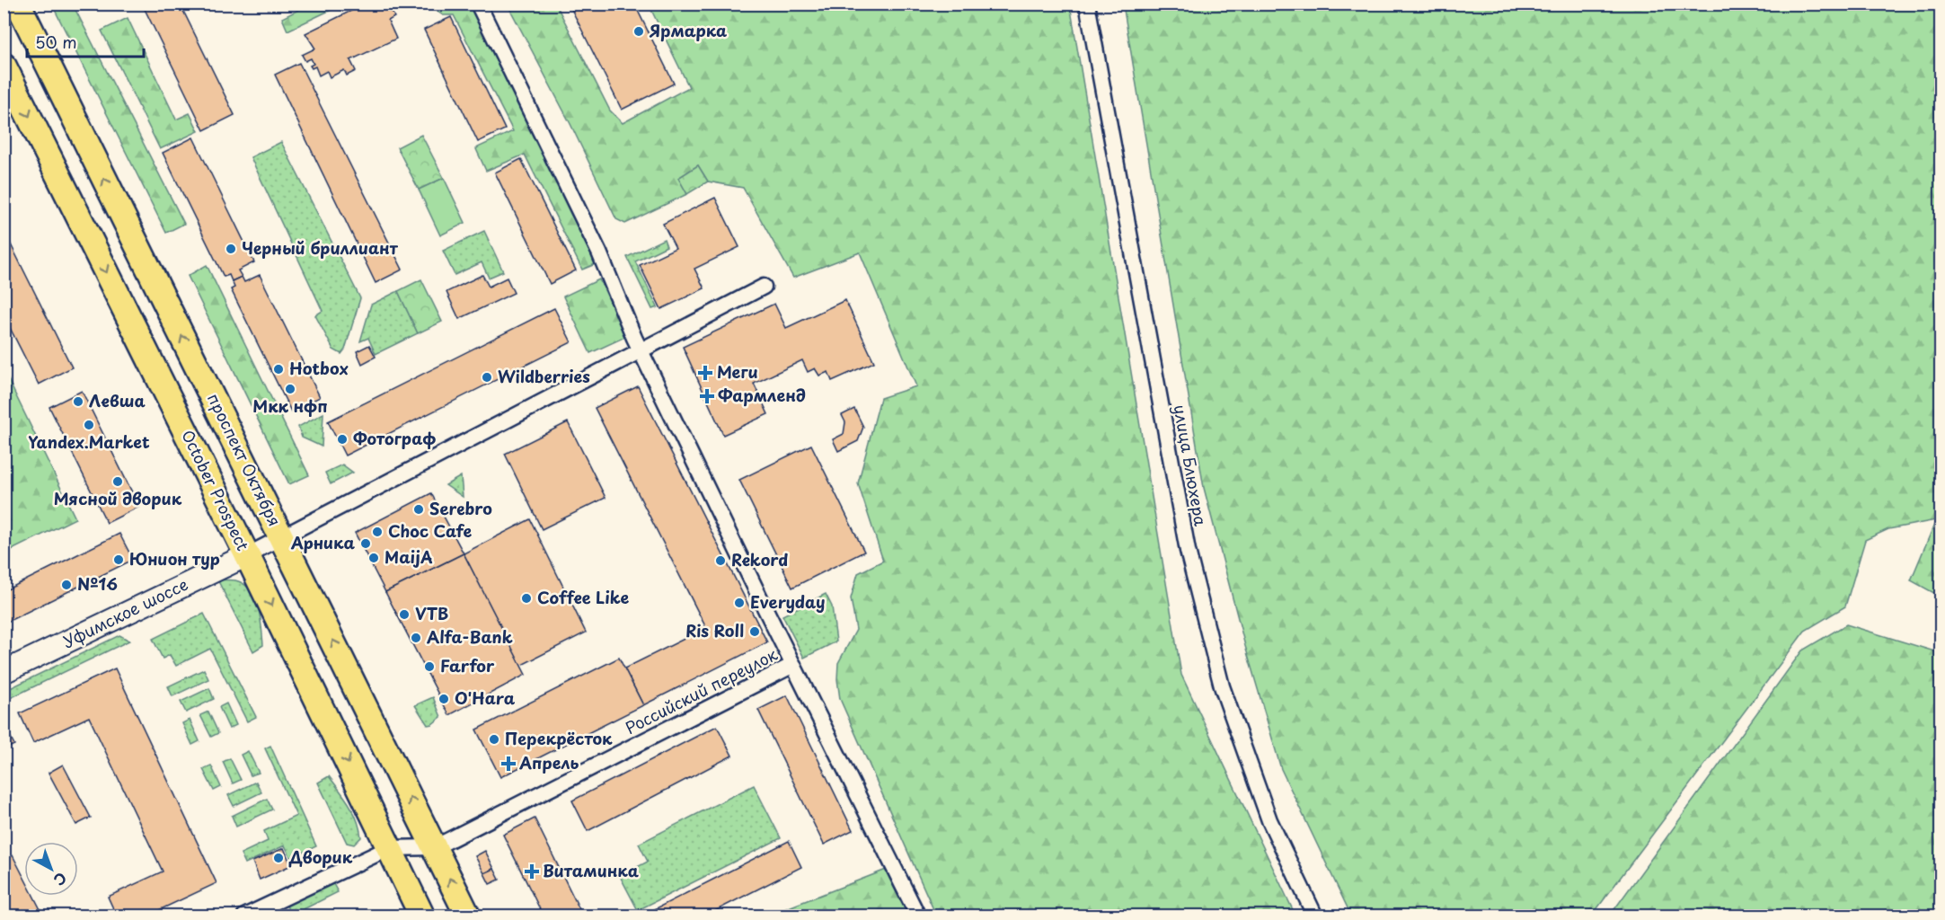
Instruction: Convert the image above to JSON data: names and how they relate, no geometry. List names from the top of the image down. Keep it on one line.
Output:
{"streets":{"main road":["проспект Октября","October Prospect","Уфимское шоссе"],"street":["улица Блюхера","Российский переулок"]},"crossings":[["проспект Октября","Российский переулок"],["October Prospect","Уфимское шоссе"],["October Prospect","Российский переулок"]],"one_way":["проспект Октября","October Prospect"],"places":{"other":["Ярмарка","Черный бриллиант","Hotbox","Wildberries","Мкк нфп","Левша","Yandex.Market","Фотограф","Мясной дворик","Serebro","Choc Cafe","Арника","MaijA","Юнион тур","Rekord","№16","Coffee Like","Everyday","VTB","Ris Roll","Alfa-Bank","Farfor","O'Hara","Перекрёсток","Дворик"],"health":["Меги","Фармленд","Апрель","Витаминка"]},"scale_bar":"50 m","north":"bottom right"}
